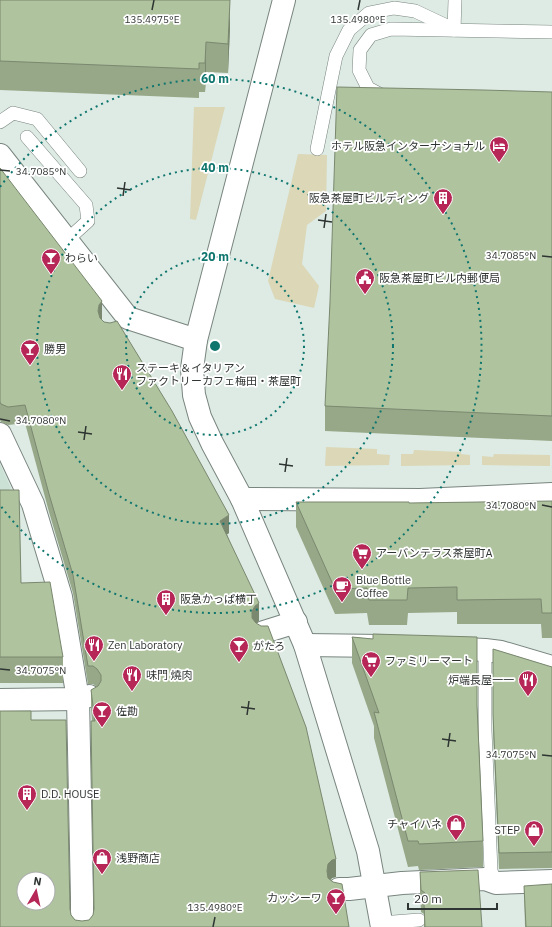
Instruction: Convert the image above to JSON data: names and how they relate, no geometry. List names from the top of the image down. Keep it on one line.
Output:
{"places":{"hotel":["ホテル阪急インターナショナル"],"building":["阪急茶屋町ビルディング","阪急かっぱ横丁","D.D. HOUSE"],"bar":["わらい","勝男","がたろ","佐勘","カッシーワ"],"public building":["阪急茶屋町ビル内郵便局"],"restaurant":["ステーキ＆イタリアン ファクトリーカフェ梅田・茶屋町","Zen Laboratory","味門 燒肉","炉端長屋一一"],"supermarket":["アーバンテラス茶屋町A","ファミリーマート"],"cafe":["Blue Bottle Coffee"],"shop":["チャイハネ","STEP","浅野商店"]},"scale_bar":"20 m","north":"top","coordinates":["135.4975°E","135.4980°E","34.7085°N","34.7080°N","34.7075°N"],"rings":["60 m","40 m","20 m"]}
